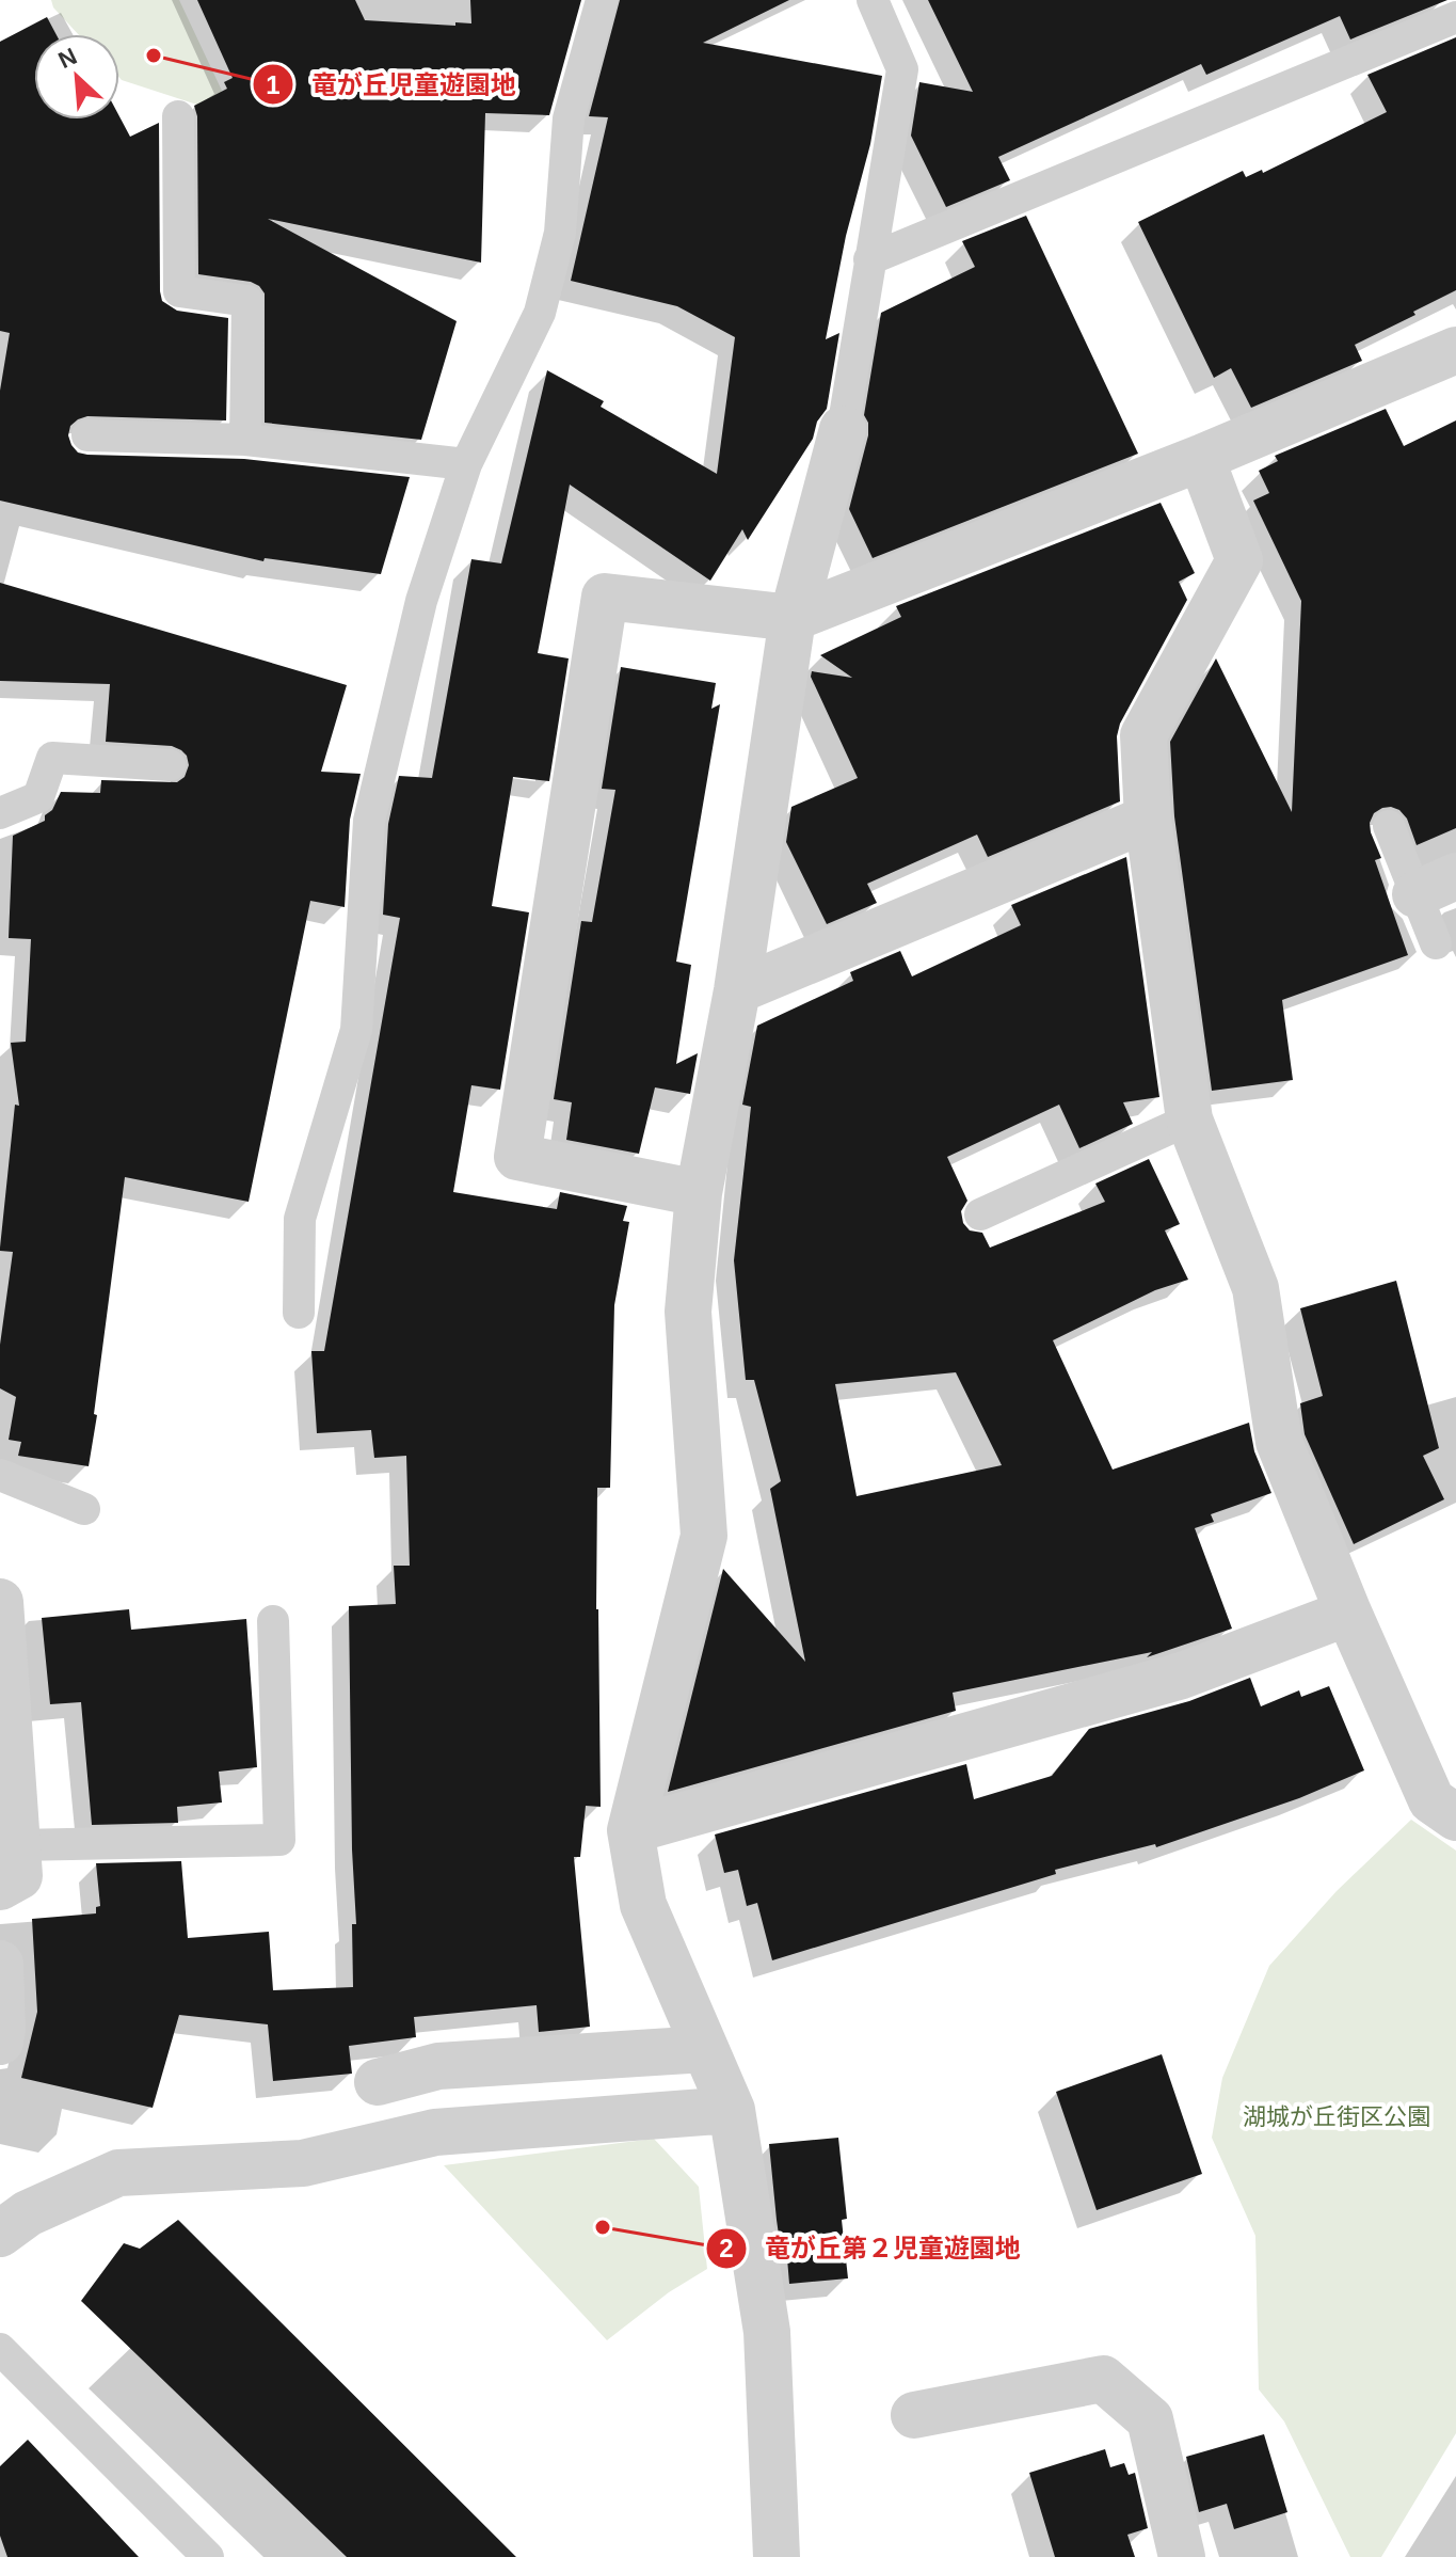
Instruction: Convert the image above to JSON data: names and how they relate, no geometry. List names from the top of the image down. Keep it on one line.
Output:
{"parks":["湖城が丘街区公園"],"places":["竜が丘児童遊園地","竜が丘第２児童遊園地"],"north":"top left"}
